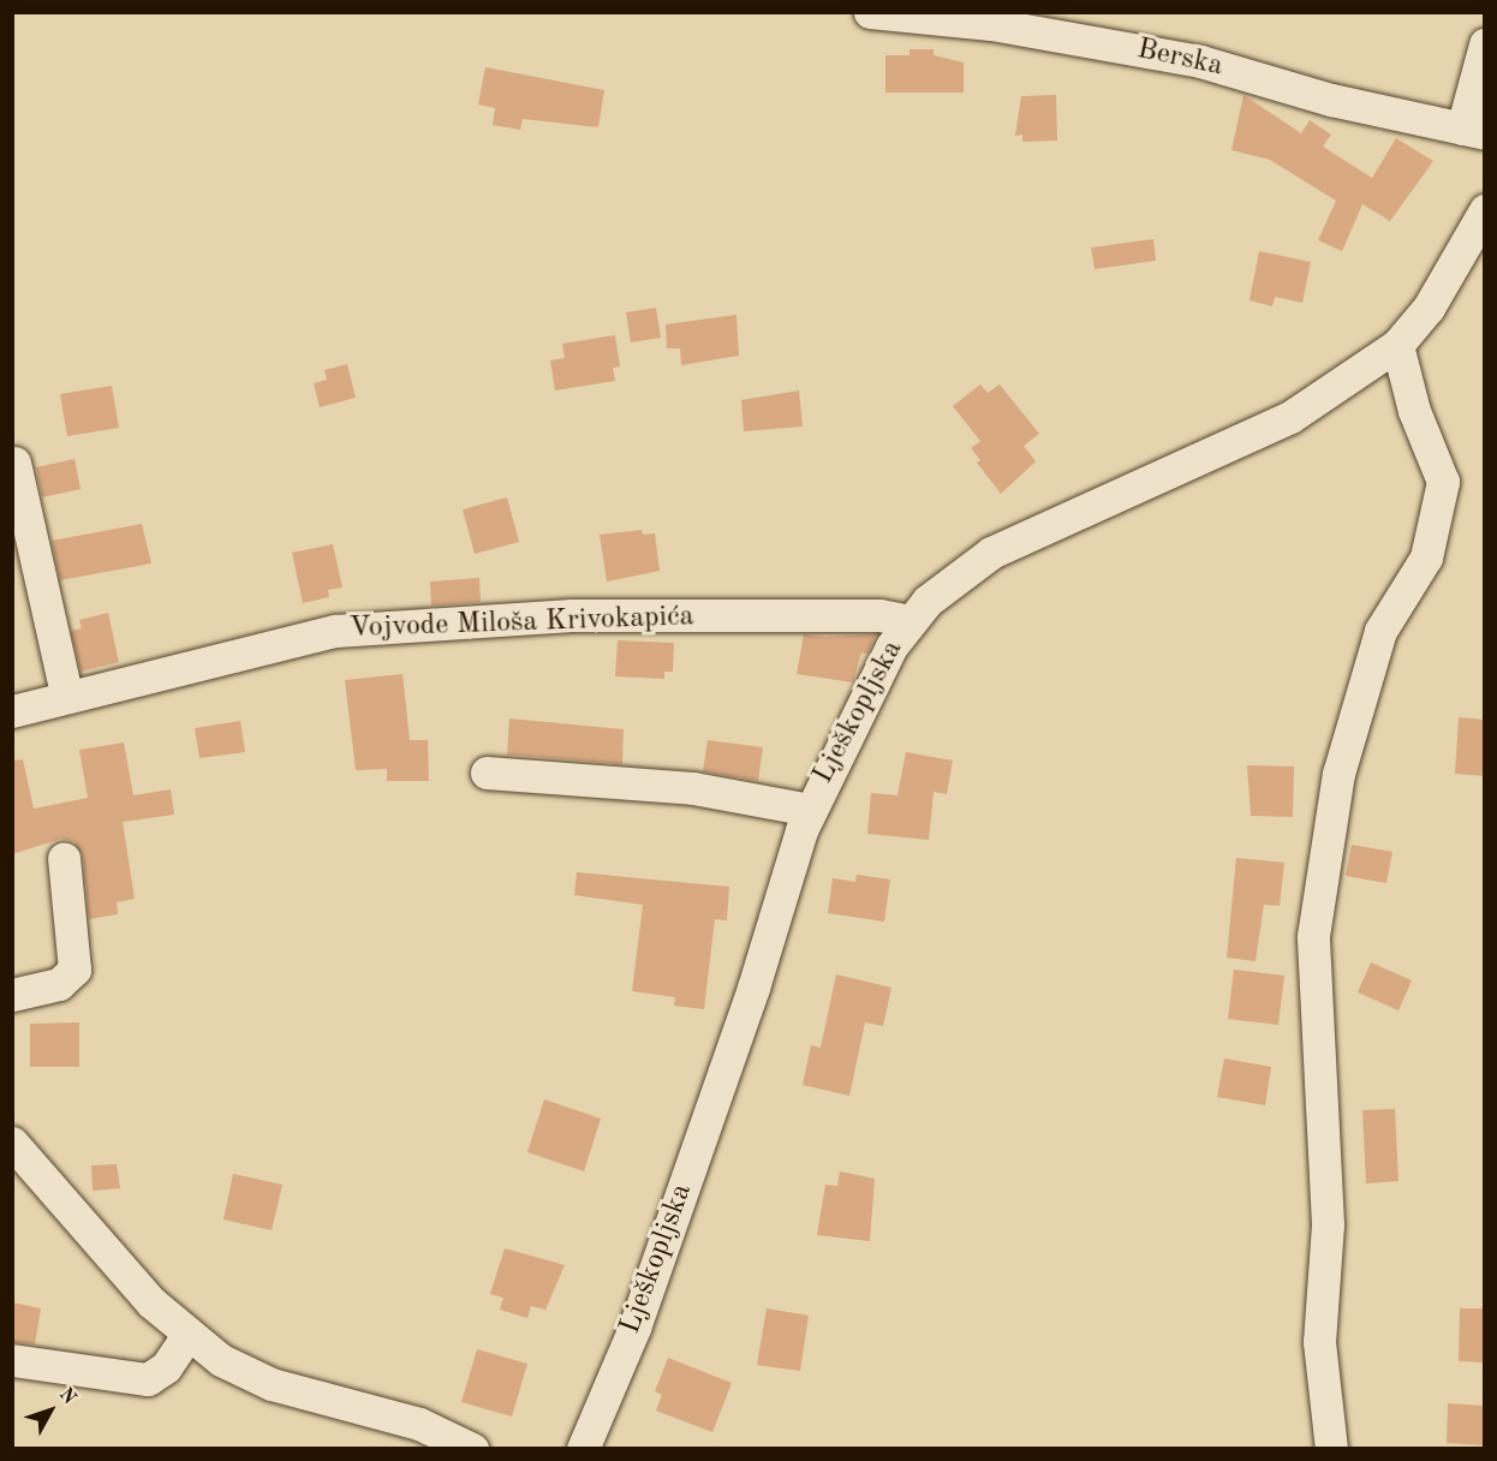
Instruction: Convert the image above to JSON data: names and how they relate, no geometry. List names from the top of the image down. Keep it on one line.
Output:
{"streets":{"street":["Berska","Vojvode Miloša Krivokapića","Lješkopljska"]},"crossings":[["Vojvode Miloša Krivokapića","Lješkopljska"]],"north":"top right"}
